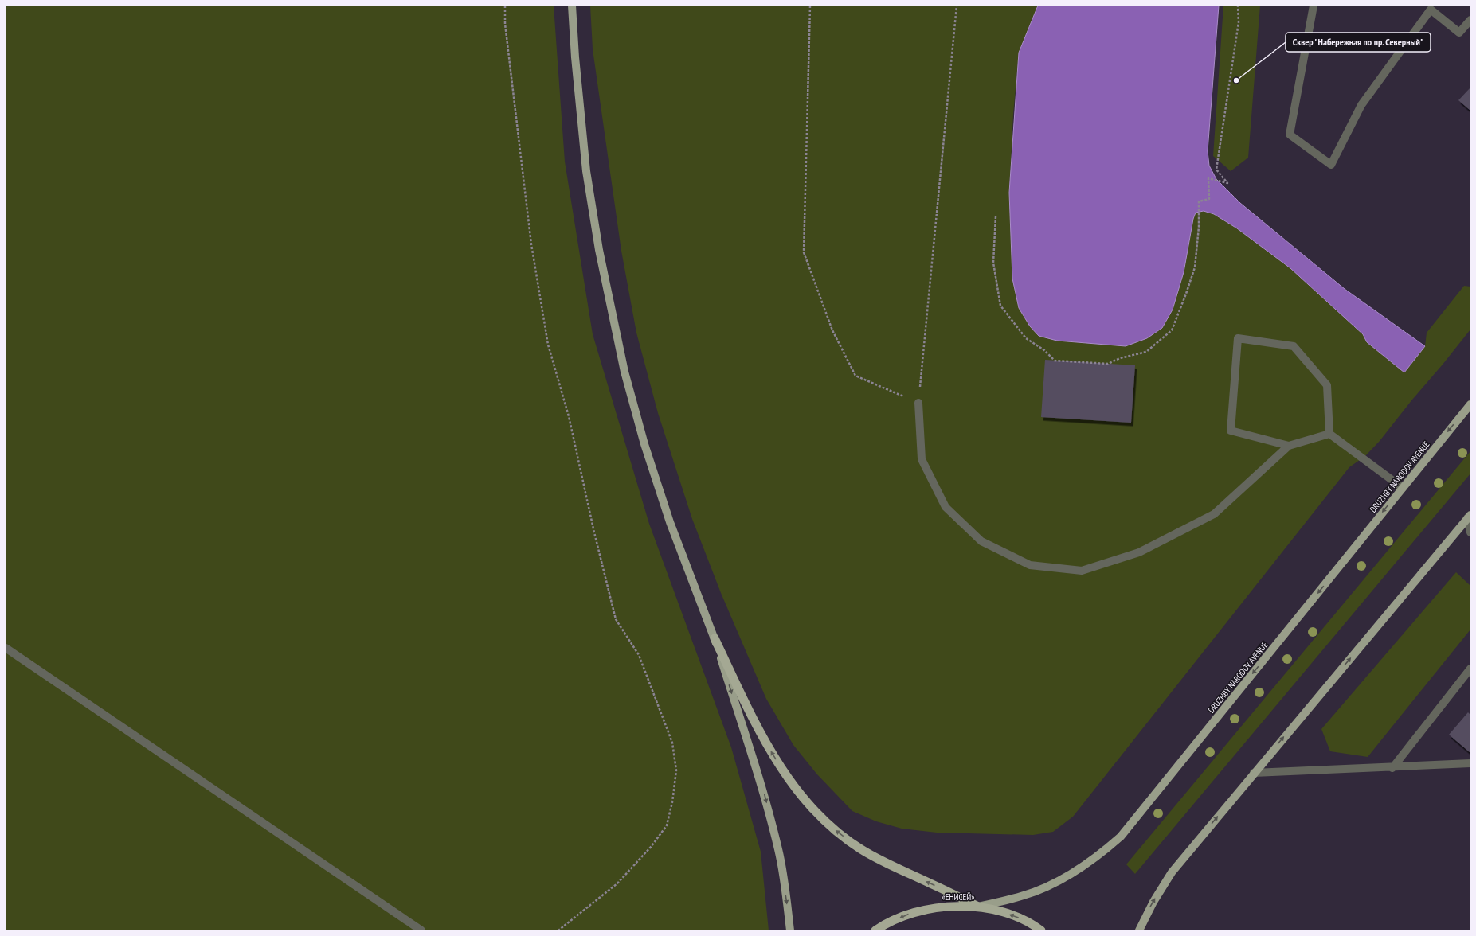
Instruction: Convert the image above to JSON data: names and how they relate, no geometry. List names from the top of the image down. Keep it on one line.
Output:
{"streets":{"highway":["«ЕНИСЕЙ»"],"main road":["DRUZHBY NARODOV AVENUE"]},"crossings":[["DRUZHBY NARODOV AVENUE","«ЕНИСЕЙ»"]],"one_way":["«ЕНИСЕЙ»"],"places":["Сквер \"Набережная по пр. Северный\""]}
